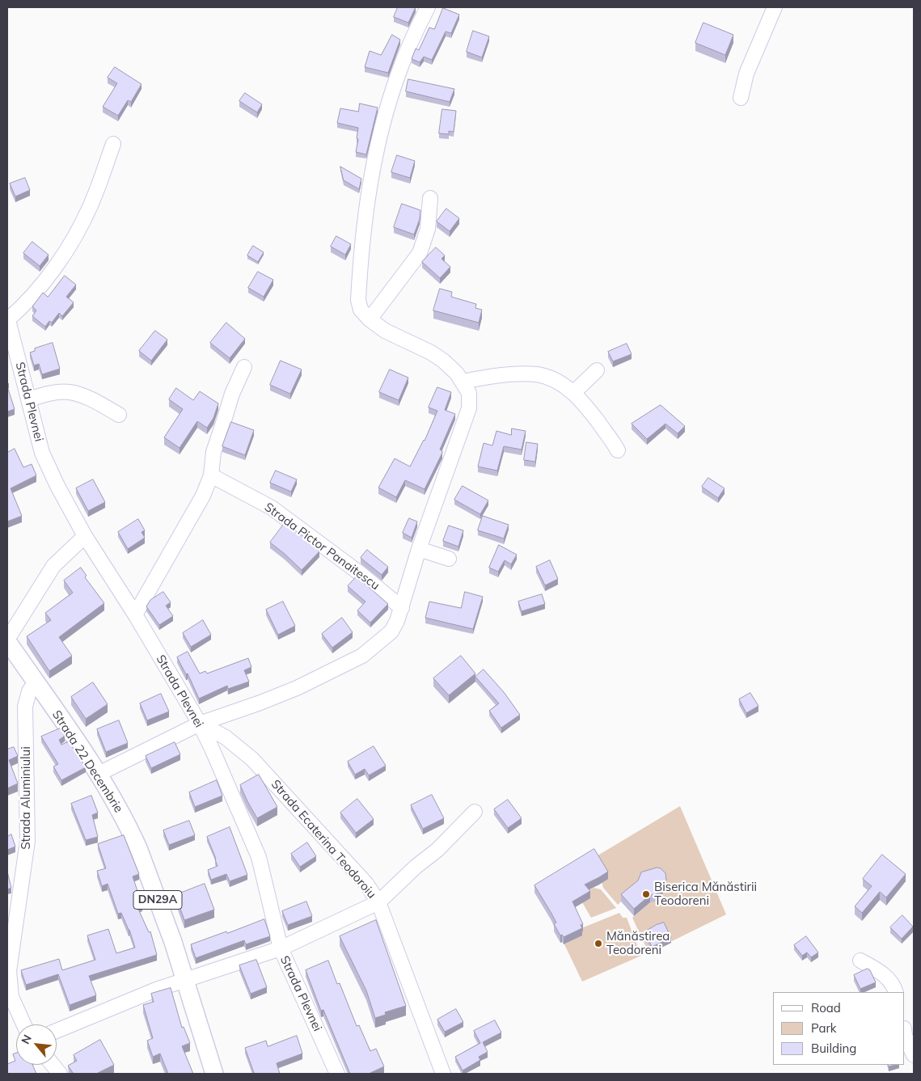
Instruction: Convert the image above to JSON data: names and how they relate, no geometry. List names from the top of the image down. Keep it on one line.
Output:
{"streets":{"main road":["Strada 22 Decembrie","DN29A"],"street":["Strada Plevnei","Strada Pictor Panaitescu","Strada Aluminiului","Strada Ecaterina Teodoroiu"]},"crossings":[["Strada Plevnei","Strada Ecaterina Teodoroiu"],["Strada 22 Decembrie","Strada Aluminiului"]],"places":["Biserica Mănăstirii Teodoreni","Mănăstirea Teodoreni"],"legend":["Road","Park","Building"],"north":"top left"}
